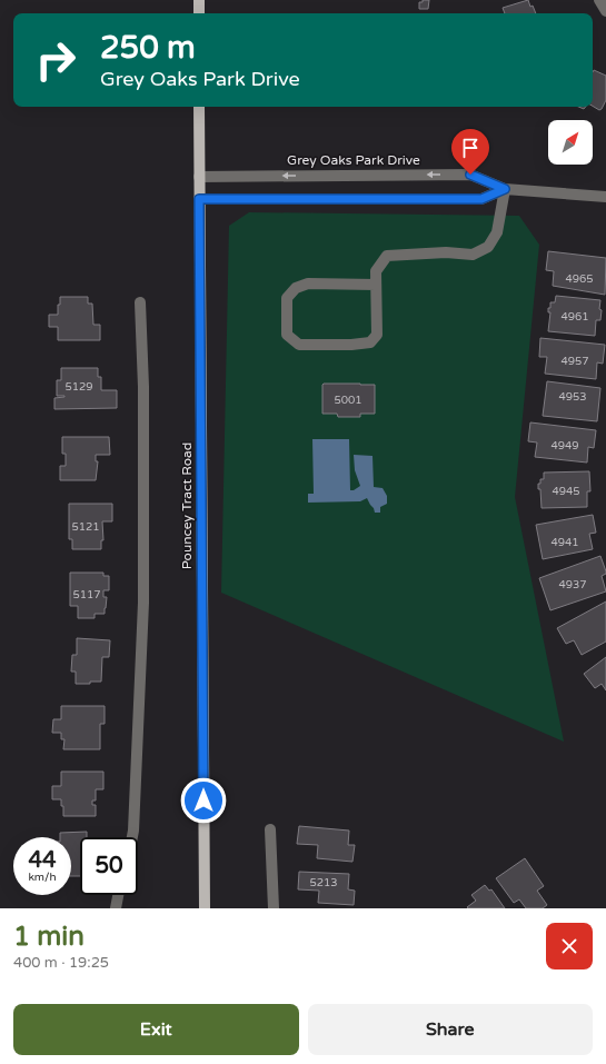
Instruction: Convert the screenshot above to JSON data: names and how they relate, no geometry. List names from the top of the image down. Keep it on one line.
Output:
{"streets":{"main road":["Pouncey Tract Road"],"street":["Grey Oaks Park Drive"]},"crossings":[["Grey Oaks Park Drive","Pouncey Tract Road"]],"house_numbers":["4965","4961","4957","5129","4953","5001","4949","4945","5121","4941","4937","5117","5213"],"north":"top right","page":{"turn":["250 m","Grey Oaks Park Drive"],"speed":"44 km/h","limit":"50","heading":["1 min","400 m · 19:25"],"buttons":["Exit","Share"]}}
